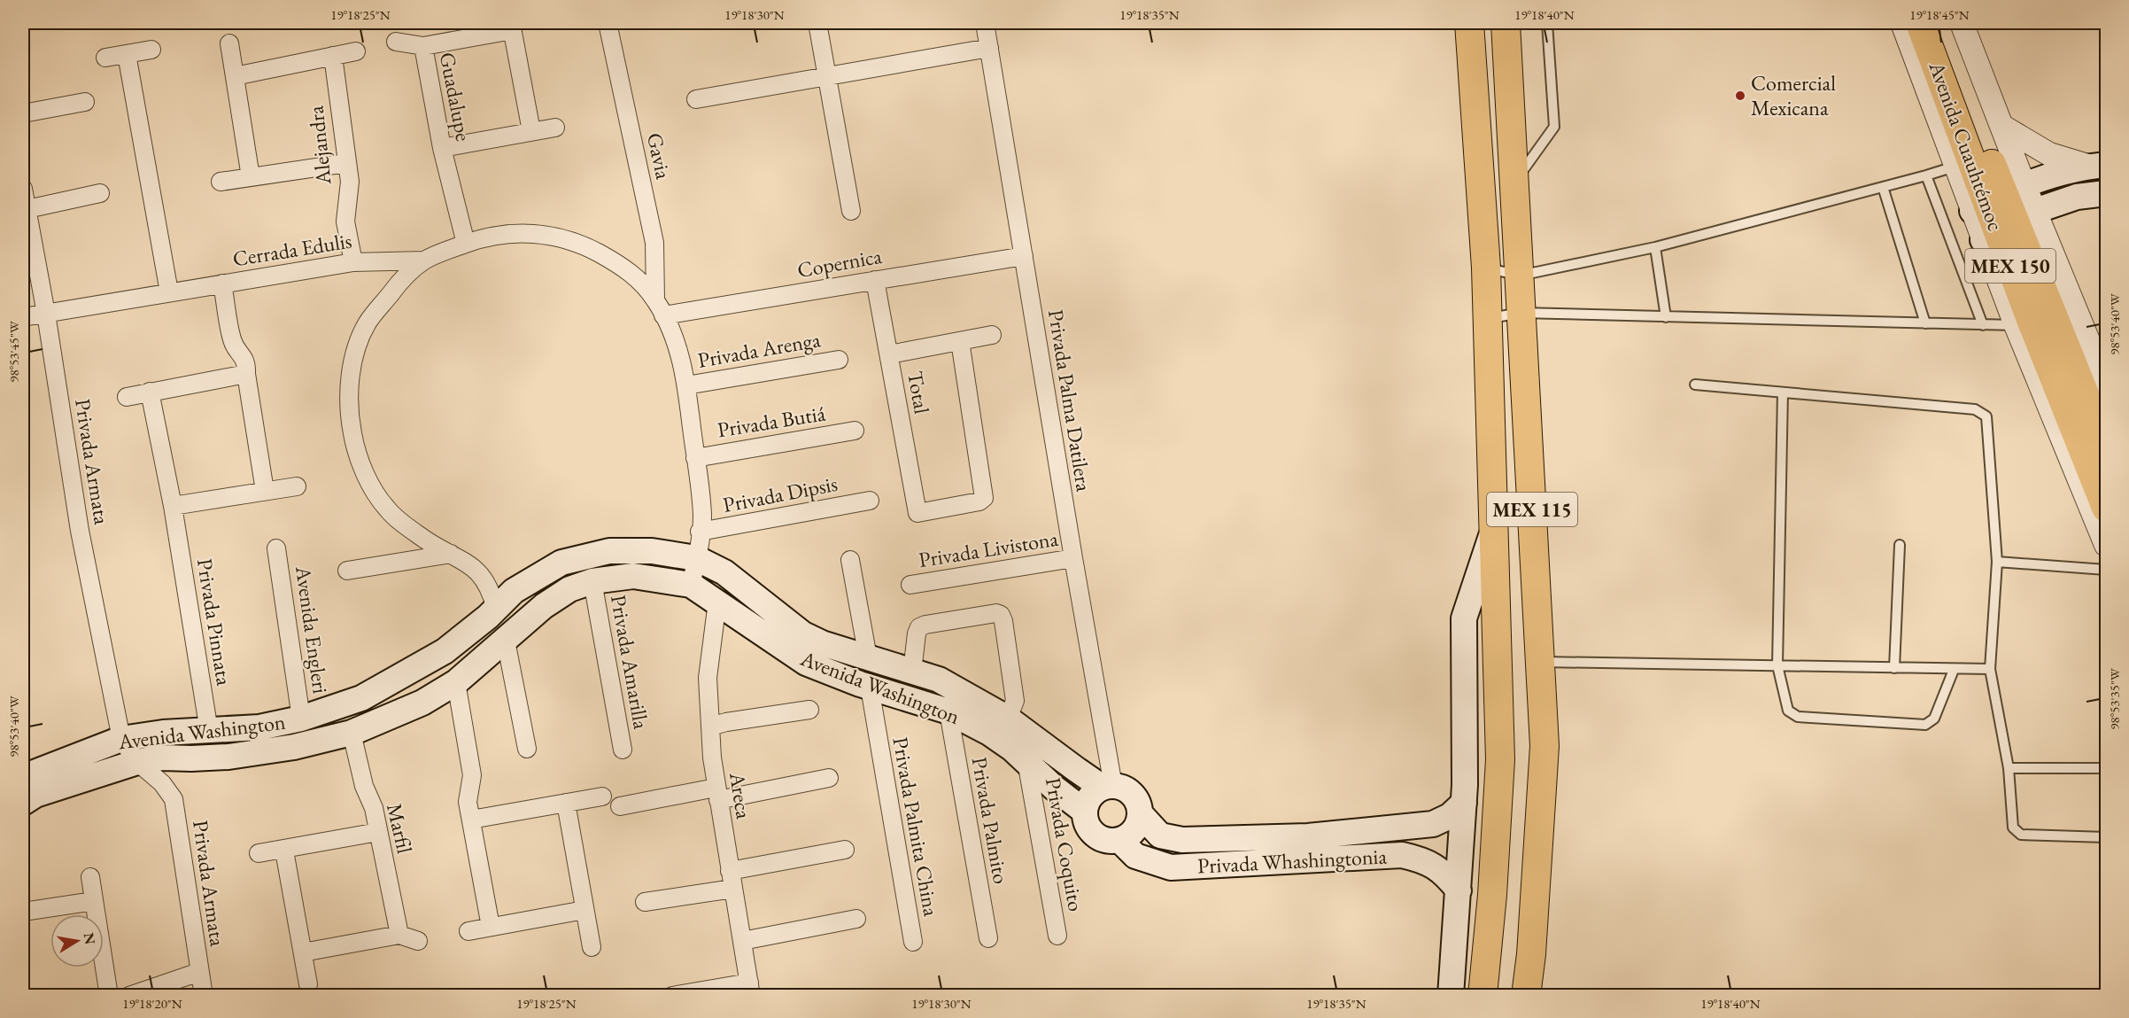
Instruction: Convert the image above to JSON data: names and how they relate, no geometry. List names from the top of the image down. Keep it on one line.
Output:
{"streets":{"main road":["Avenida Cuauhtémoc","MEX 150","MEX 115","Avenida Washington","Privada Whashingtonia"],"street":["Guadalupe","Alejandra","Gavia","Cerrada Edulis","Copernica","Privada Arenga","Total","Privada Palma Datilera","Privada Butiá","Privada Armata","Privada Dipsis","Privada Livistona","Privada Pinnata","Avenida Engleri","Privada Amarilla","Areca","Privada Palmito","Privada Palmita China","Marfil","Privada Coquito"]},"crossings":[["Alejandra","Cerrada Edulis"],["Gavia","Copernica"],["Cerrada Edulis","Privada Armata"],["Copernica","Total"],["Copernica","Privada Palma Datilera"],["Privada Palma Datilera","Privada Livistona"],["Privada Palma Datilera","Avenida Washington"],["Privada Palma Datilera","Privada Whashingtonia"],["Privada Armata","Avenida Washington"],["Privada Pinnata","Avenida Washington"],["Avenida Engleri","Avenida Washington"],["Privada Amarilla","Avenida Washington"],["Avenida Washington","Areca"],["Avenida Washington","Privada Palmito"],["Avenida Washington","Privada Palmita China"],["Avenida Washington","Marfil"],["Avenida Washington","Privada Coquito"],["Avenida Washington","Privada Whashingtonia"]],"places":["Comercial Mexicana"],"north":"right","coordinates":["19°18'25\"N","19°18'30\"N","19°18'35\"N","19°18'40\"N","19°18'45\"N","98°53'40\"W","98°53'45\"W","98°53'35\"W","19°18'20\"N"]}
